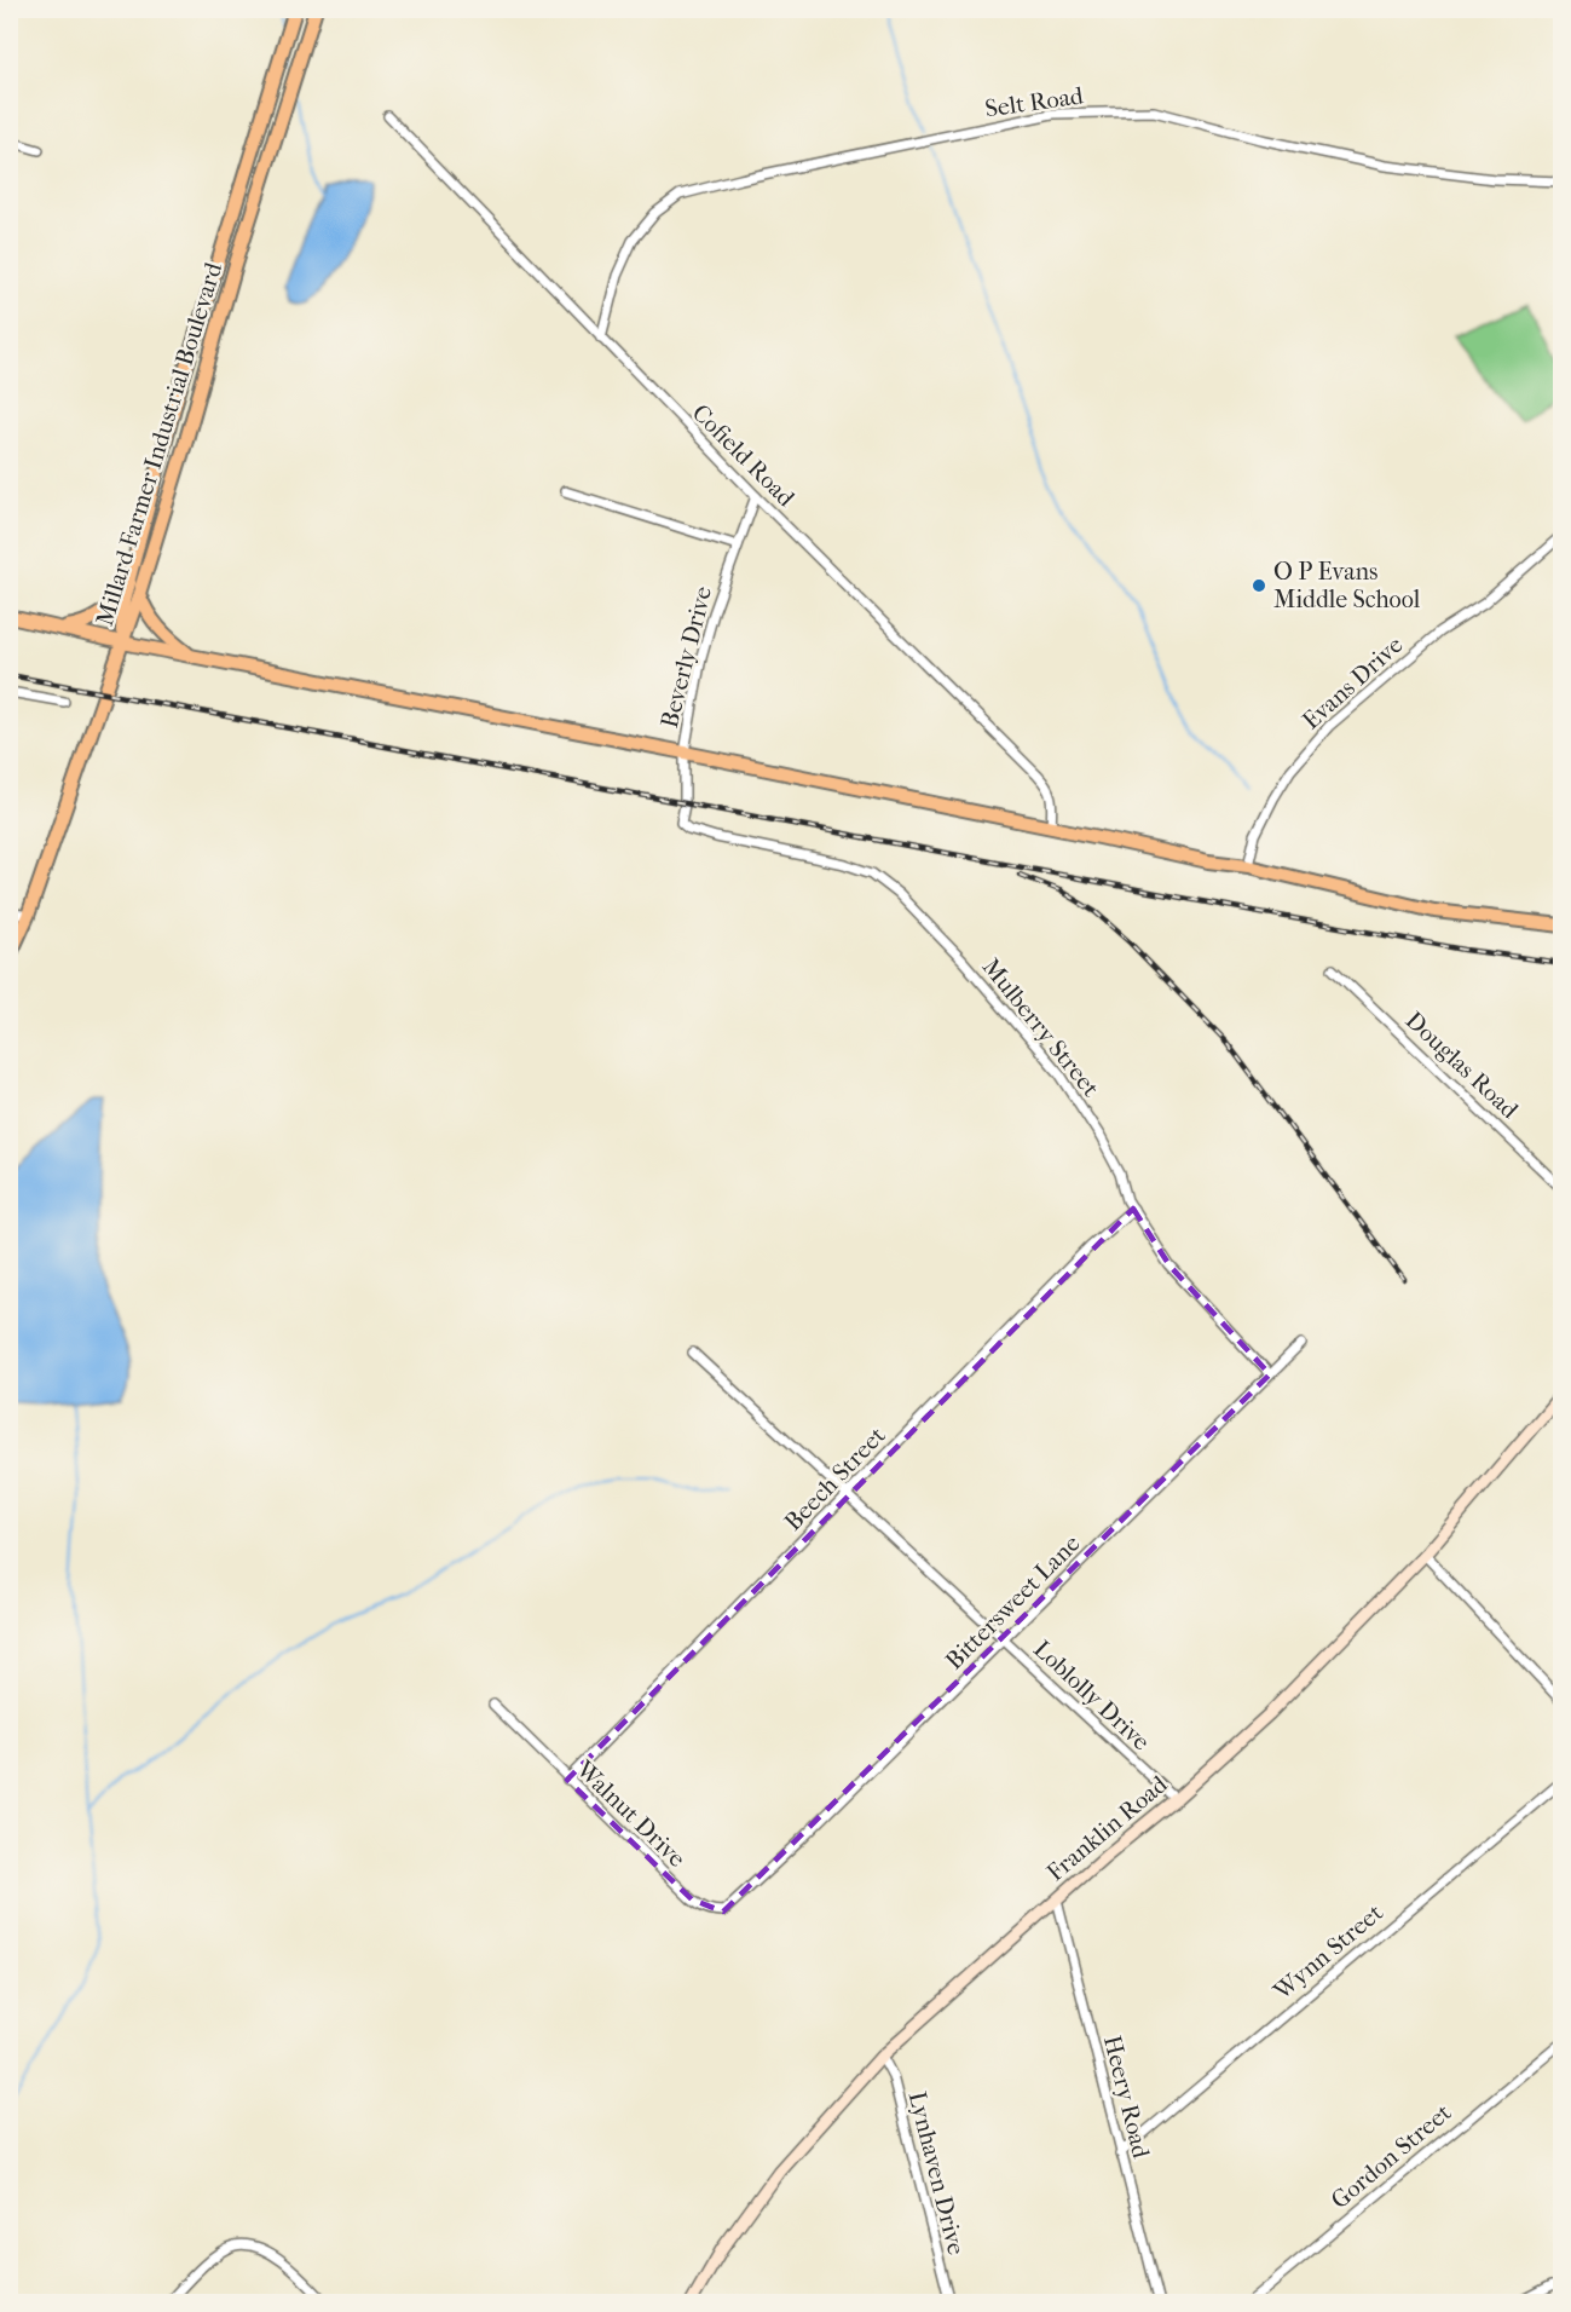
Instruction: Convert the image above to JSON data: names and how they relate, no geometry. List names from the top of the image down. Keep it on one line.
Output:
{"streets":{"main road":["Millard Farmer Industrial Boulevard","Franklin Road"],"street":["Selt Road","Cofield Road","Beverly Drive","Evans Drive","Mulberry Street","Douglas Road","Beech Street","Bittersweet Lane","Loblolly Drive","Walnut Drive","Wynn Street","Heery Road","Gordon Street","Lynhaven Drive"]},"crossings":[["Selt Road","Cofield Road"],["Cofield Road","Beverly Drive"],["Beverly Drive","Mulberry Street"],["Mulberry Street","Beech Street"],["Mulberry Street","Bittersweet Lane"],["Beech Street","Loblolly Drive"],["Beech Street","Walnut Drive"],["Bittersweet Lane","Loblolly Drive"],["Bittersweet Lane","Walnut Drive"],["Loblolly Drive","Franklin Road"],["Franklin Road","Heery Road"],["Franklin Road","Lynhaven Drive"],["Wynn Street","Heery Road"]],"places":["O P Evans Middle School"]}
